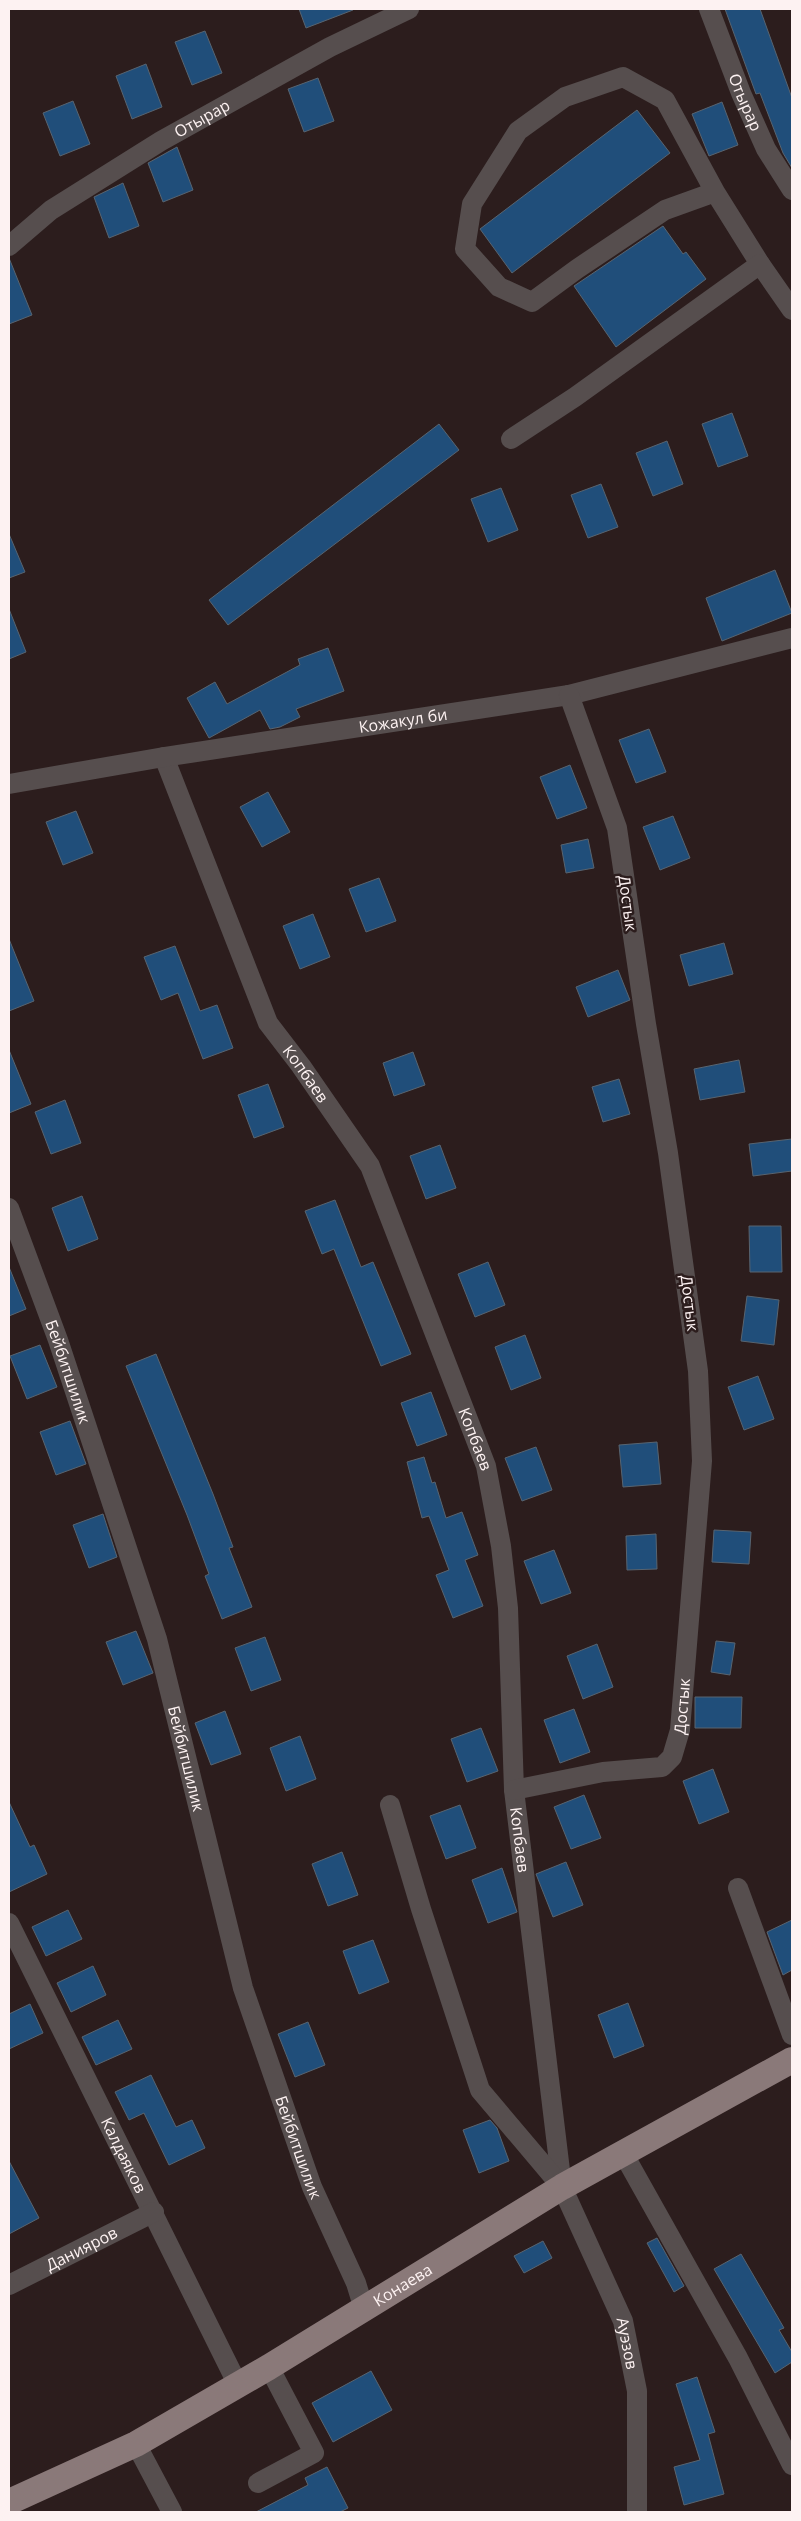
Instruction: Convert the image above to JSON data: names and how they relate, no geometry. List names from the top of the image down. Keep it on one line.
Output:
{"streets":{"main road":["Конаева"],"street":["Отырар","Кожакул би","Достык","Копбаев","Бейбитшилик","Калдаяков","Данияров","Ауэзов"]},"crossings":[["Кожакул би","Достык"],["Кожакул би","Копбаев"],["Достык","Копбаев"],["Копбаев","Конаева"],["Копбаев","Ауэзов"],["Бейбитшилик","Конаева"],["Калдаяков","Данияров"],["Калдаяков","Конаева"],["Конаева","Ауэзов"]]}
